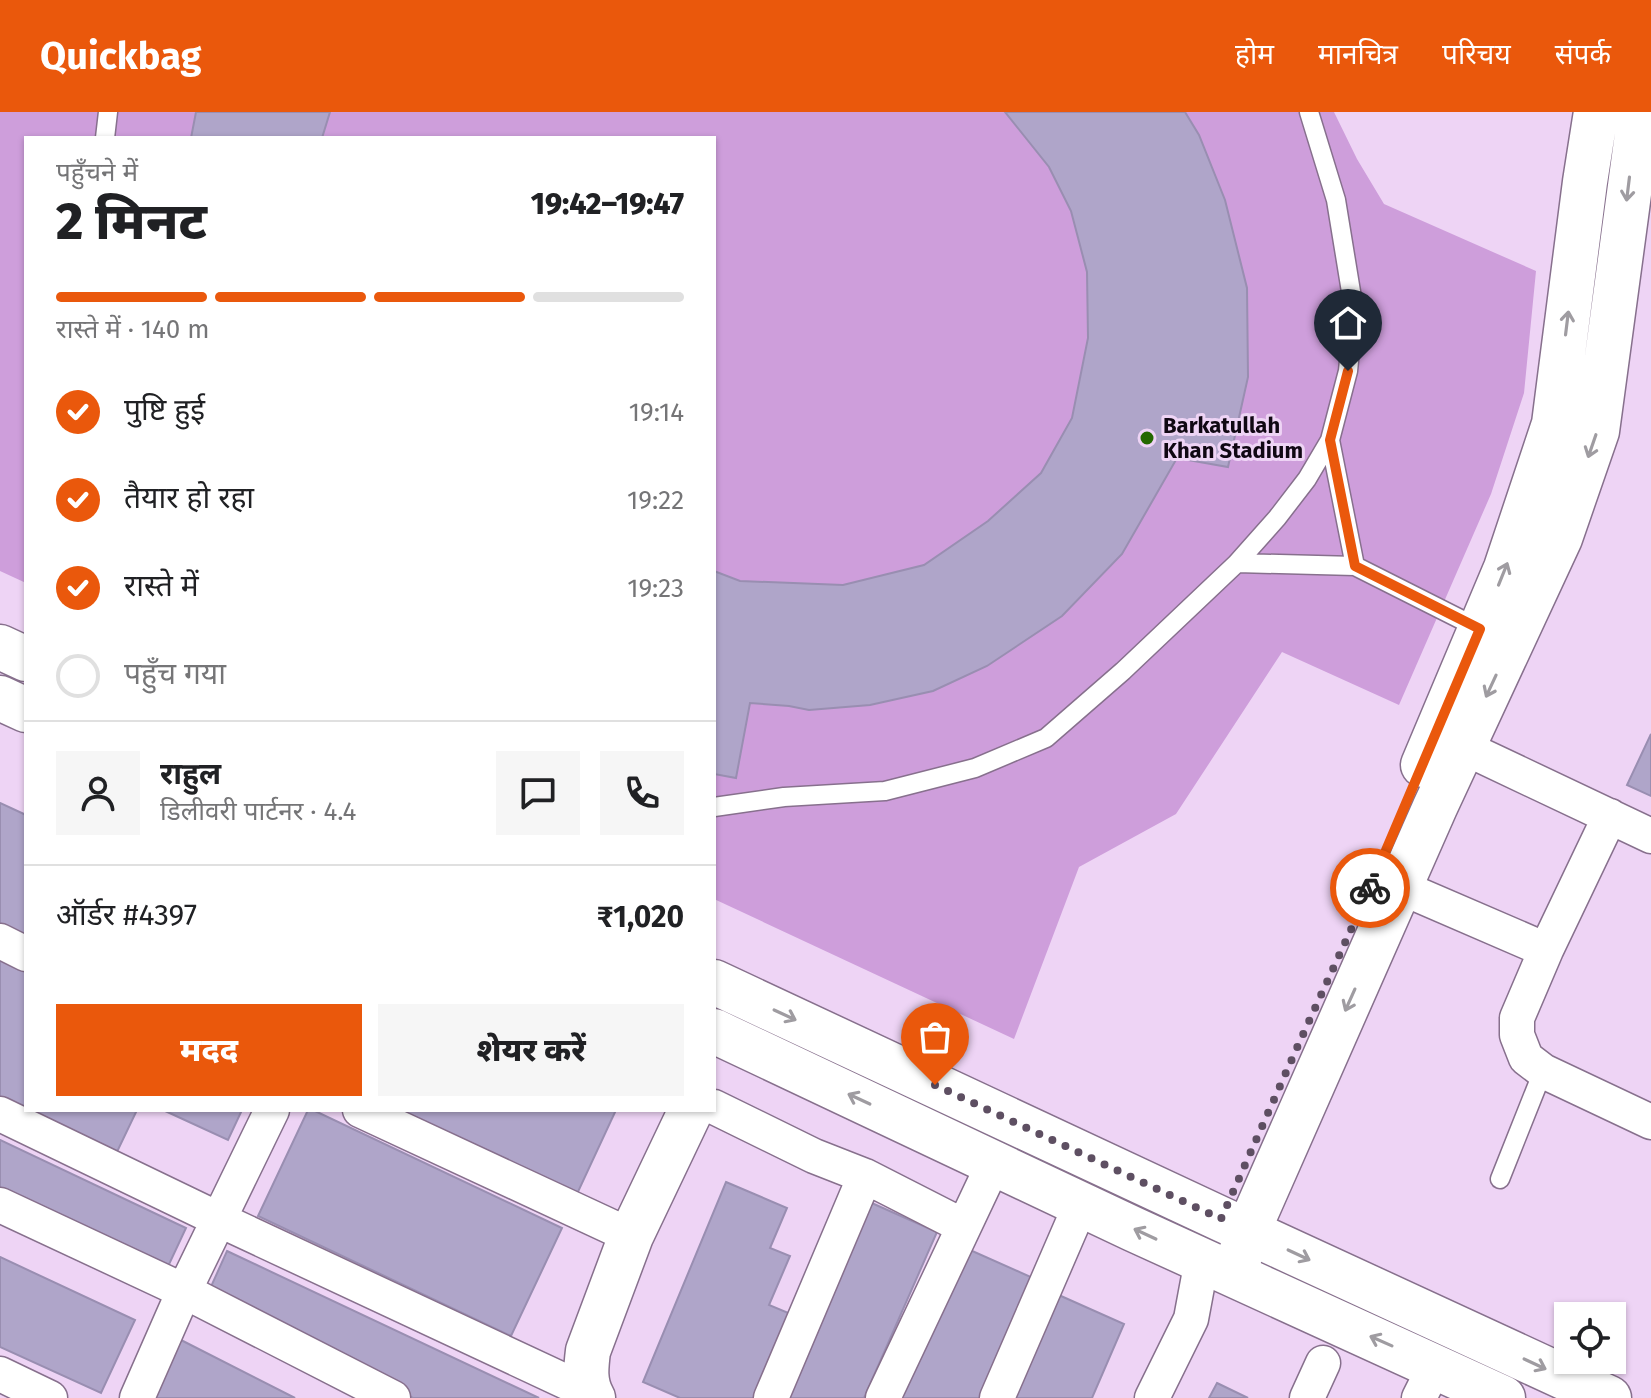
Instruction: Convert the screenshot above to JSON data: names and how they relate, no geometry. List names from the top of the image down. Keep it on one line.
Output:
{"places":["Barkatullah Khan Stadium"],"page":{"header":"Quickbag","nav":["होम","मानचित्र","परिचय","संपर्क"],"heading":["2 मिनट","पहुँचने में","19:42–19:47"],"panel":["राहुल","डिलीवरी पार्टनर · 4.4","ऑर्डर #4397","₹1,020"],"bar":"रास्ते में · 140 m","list":[["पुष्टि हुई","19:14"],["तैयार हो रहा","19:22"],["रास्ते में","19:23"],"पहुँच गया"],"buttons":["मदद","शेयर करें"]}}
